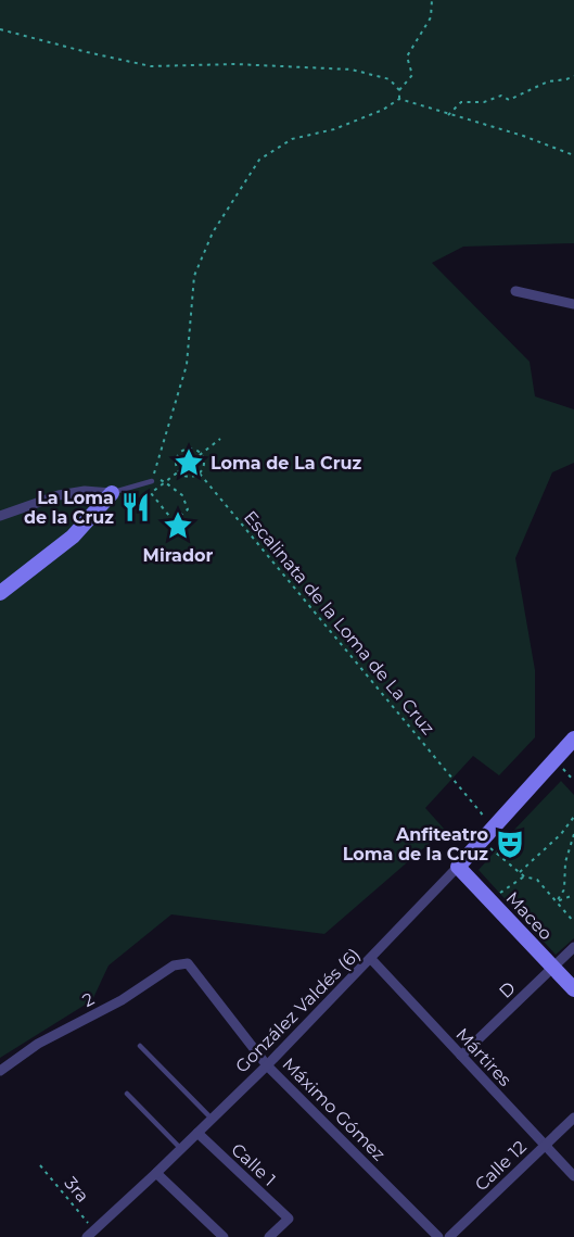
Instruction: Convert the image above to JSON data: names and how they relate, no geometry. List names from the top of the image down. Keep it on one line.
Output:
{"streets":{"street":["Maceo","D","2","González Valdés (6)","Mártires","Máximo Gómez","Calle 1","Calle 12"],"path":["Escalinata de la Loma de La Cruz","3ra"]},"crossings":[["Maceo","D"],["Maceo","González Valdés (6)"],["D","Mártires"],["2","Máximo Gómez"],["González Valdés (6)","Mártires"],["González Valdés (6)","Máximo Gómez"],["González Valdés (6)","Calle 1"],["González Valdés (6)","3ra"],["Mártires","Calle 12"]],"places":{"place":["Loma de La Cruz","Mirador"],"restaurant":["La Loma de la Cruz"],"theatre":["Anfiteatro Loma de la Cruz"]}}
